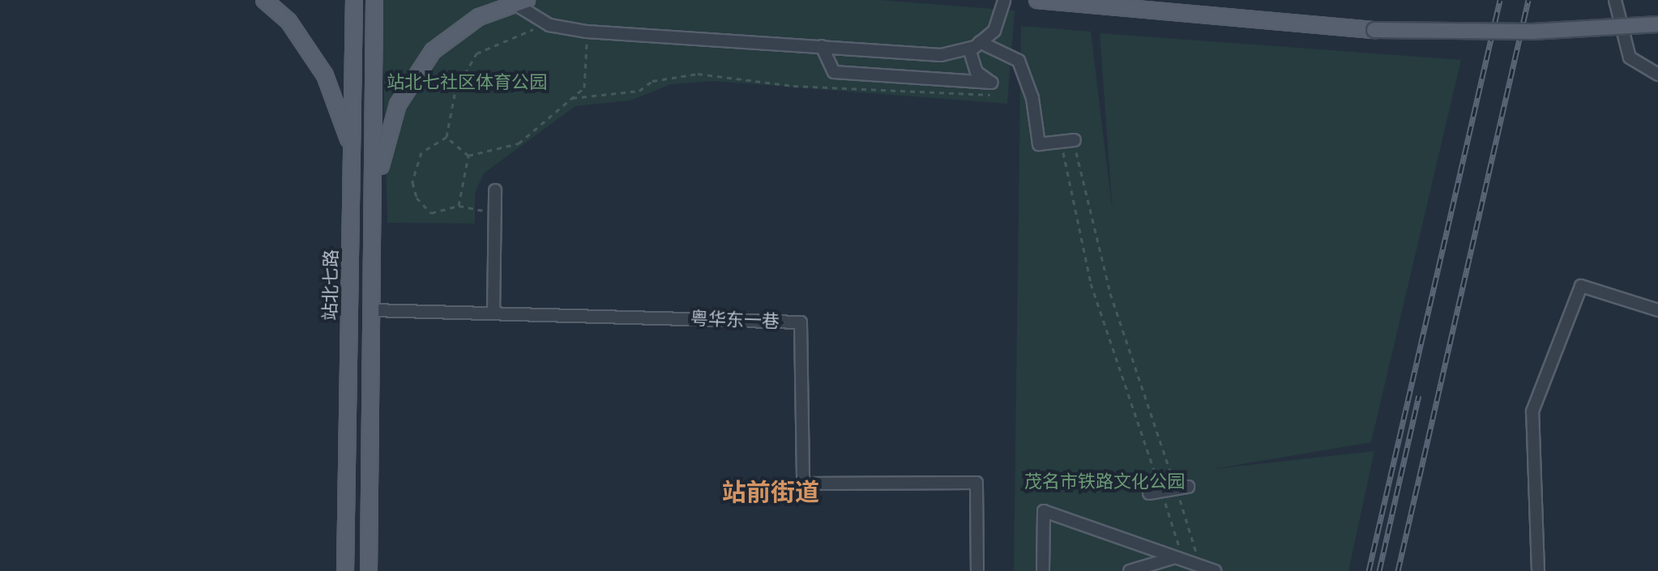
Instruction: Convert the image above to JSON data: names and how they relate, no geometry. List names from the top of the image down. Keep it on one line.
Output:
{"streets":{"main road":["站北七路"],"street":["粤华东一巷"]},"districts":["站前街道"],"parks":["站北七社区体育公园","茂名市铁路文化公园"]}
